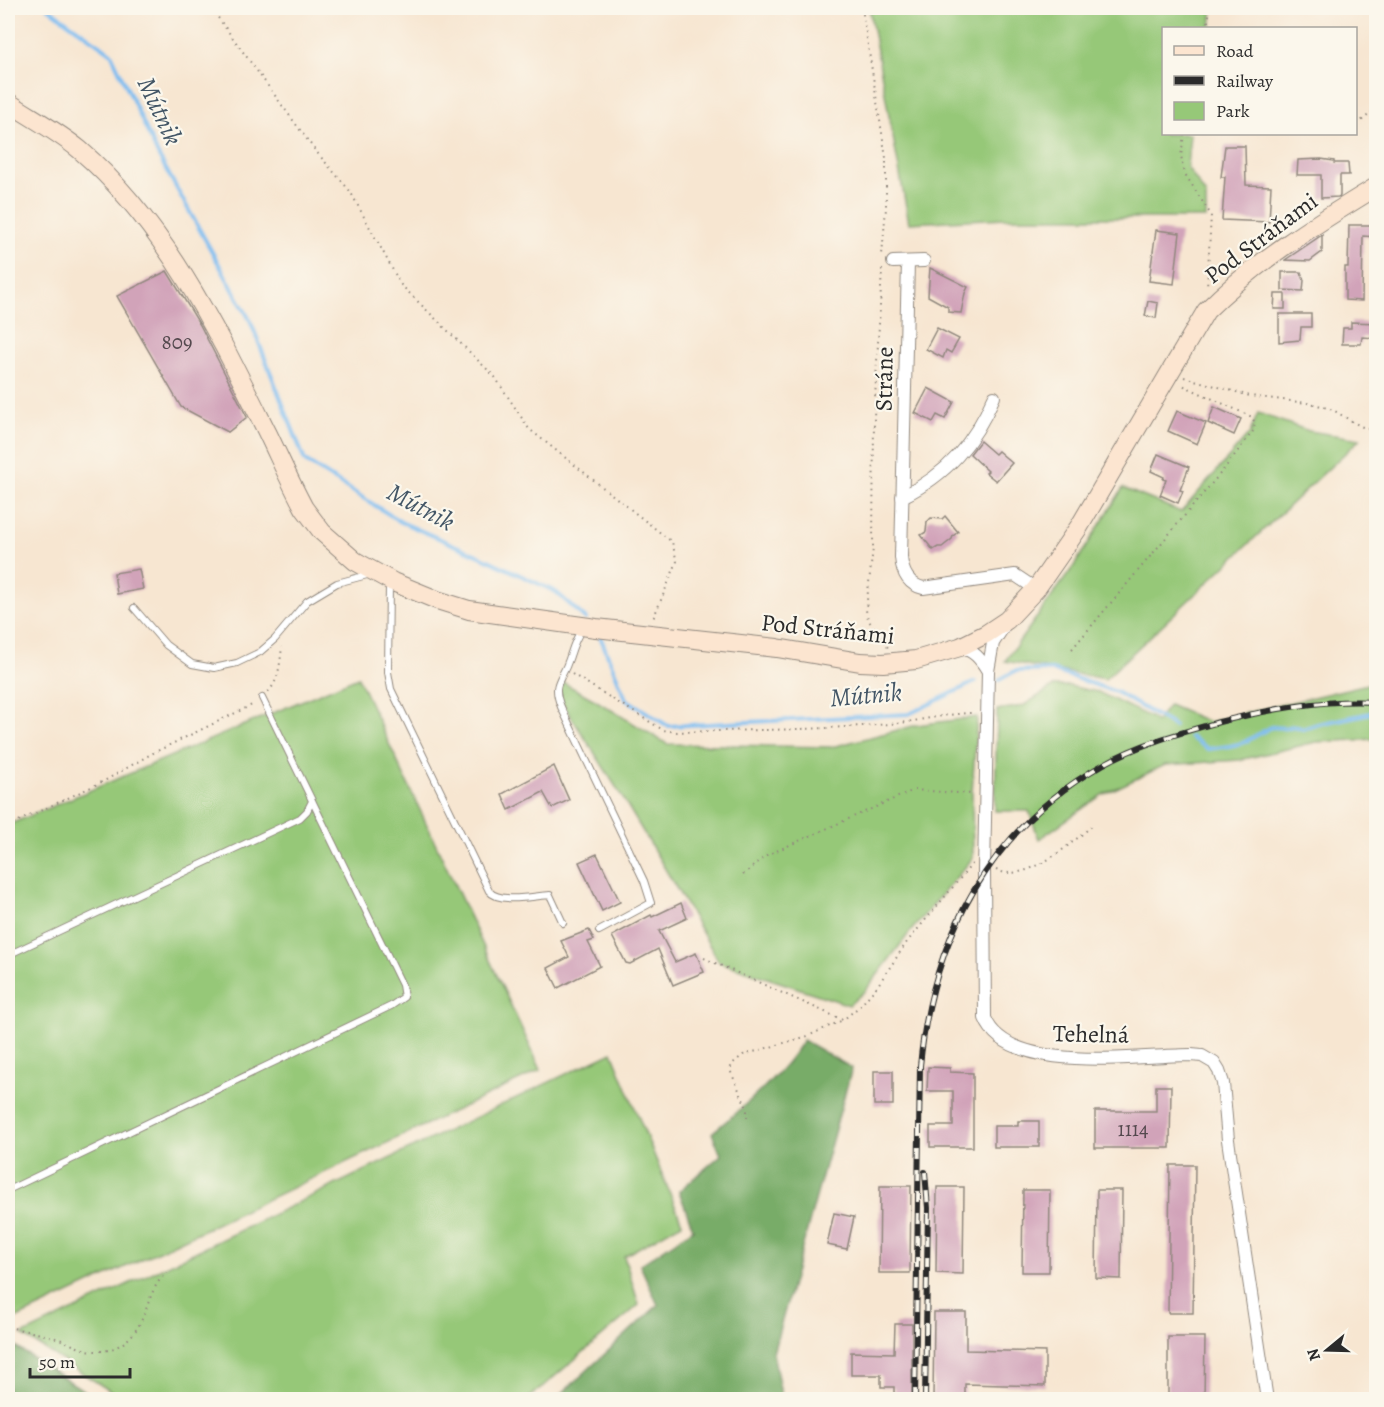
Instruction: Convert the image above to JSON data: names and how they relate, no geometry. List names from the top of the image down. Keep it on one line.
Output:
{"streets":{"street":["Pod Stráňami","Stráne","Tehelná"]},"crossings":[["Pod Stráňami","Stráne"],["Pod Stráňami","Tehelná"]],"water":["Mútnik"],"house_numbers":["809","1114"],"legend":["Road","Railway","Park"],"scale_bar":"50 m","north":"left"}
